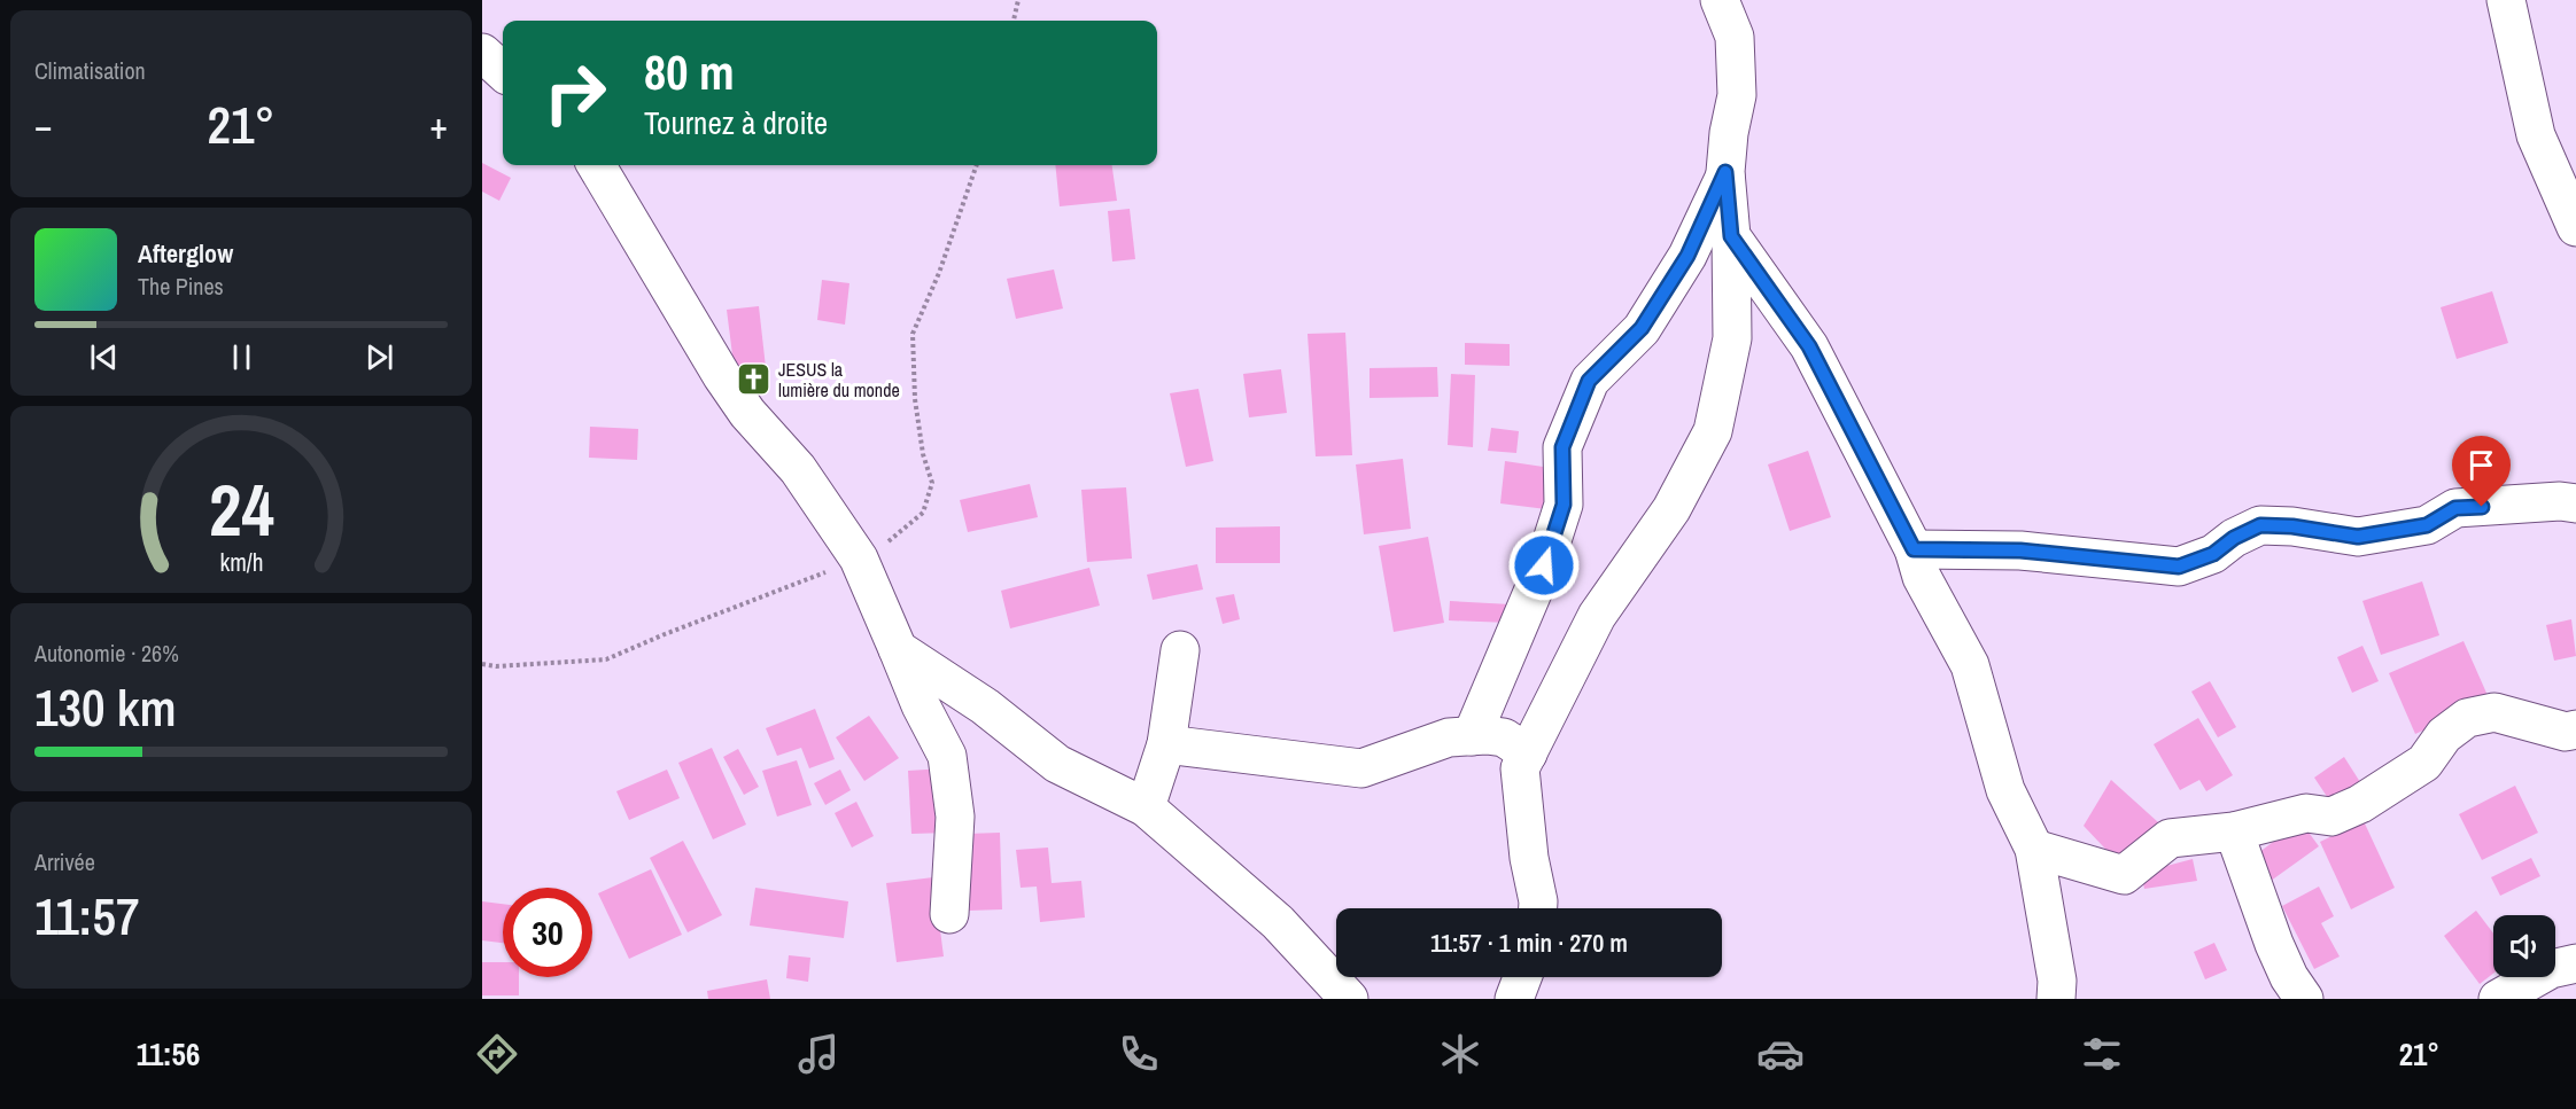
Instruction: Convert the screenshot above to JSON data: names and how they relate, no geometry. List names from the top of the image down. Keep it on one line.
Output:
{"places":{"church":["JESUS la lumière du monde"]},"page":{"tile":["Climatisation",["Autonomie · 26%","130 km"],["Arrivée","11:57"]],"turn":["80 m","Tournez à droite"],"heat":["−","21°","+"],"song":["Afterglow","The Pines"],"limit":"30","trip":"11:57 · 1 min · 270 m","tabs":["11:56","21°"],"gauge":["24","km/h"]}}
